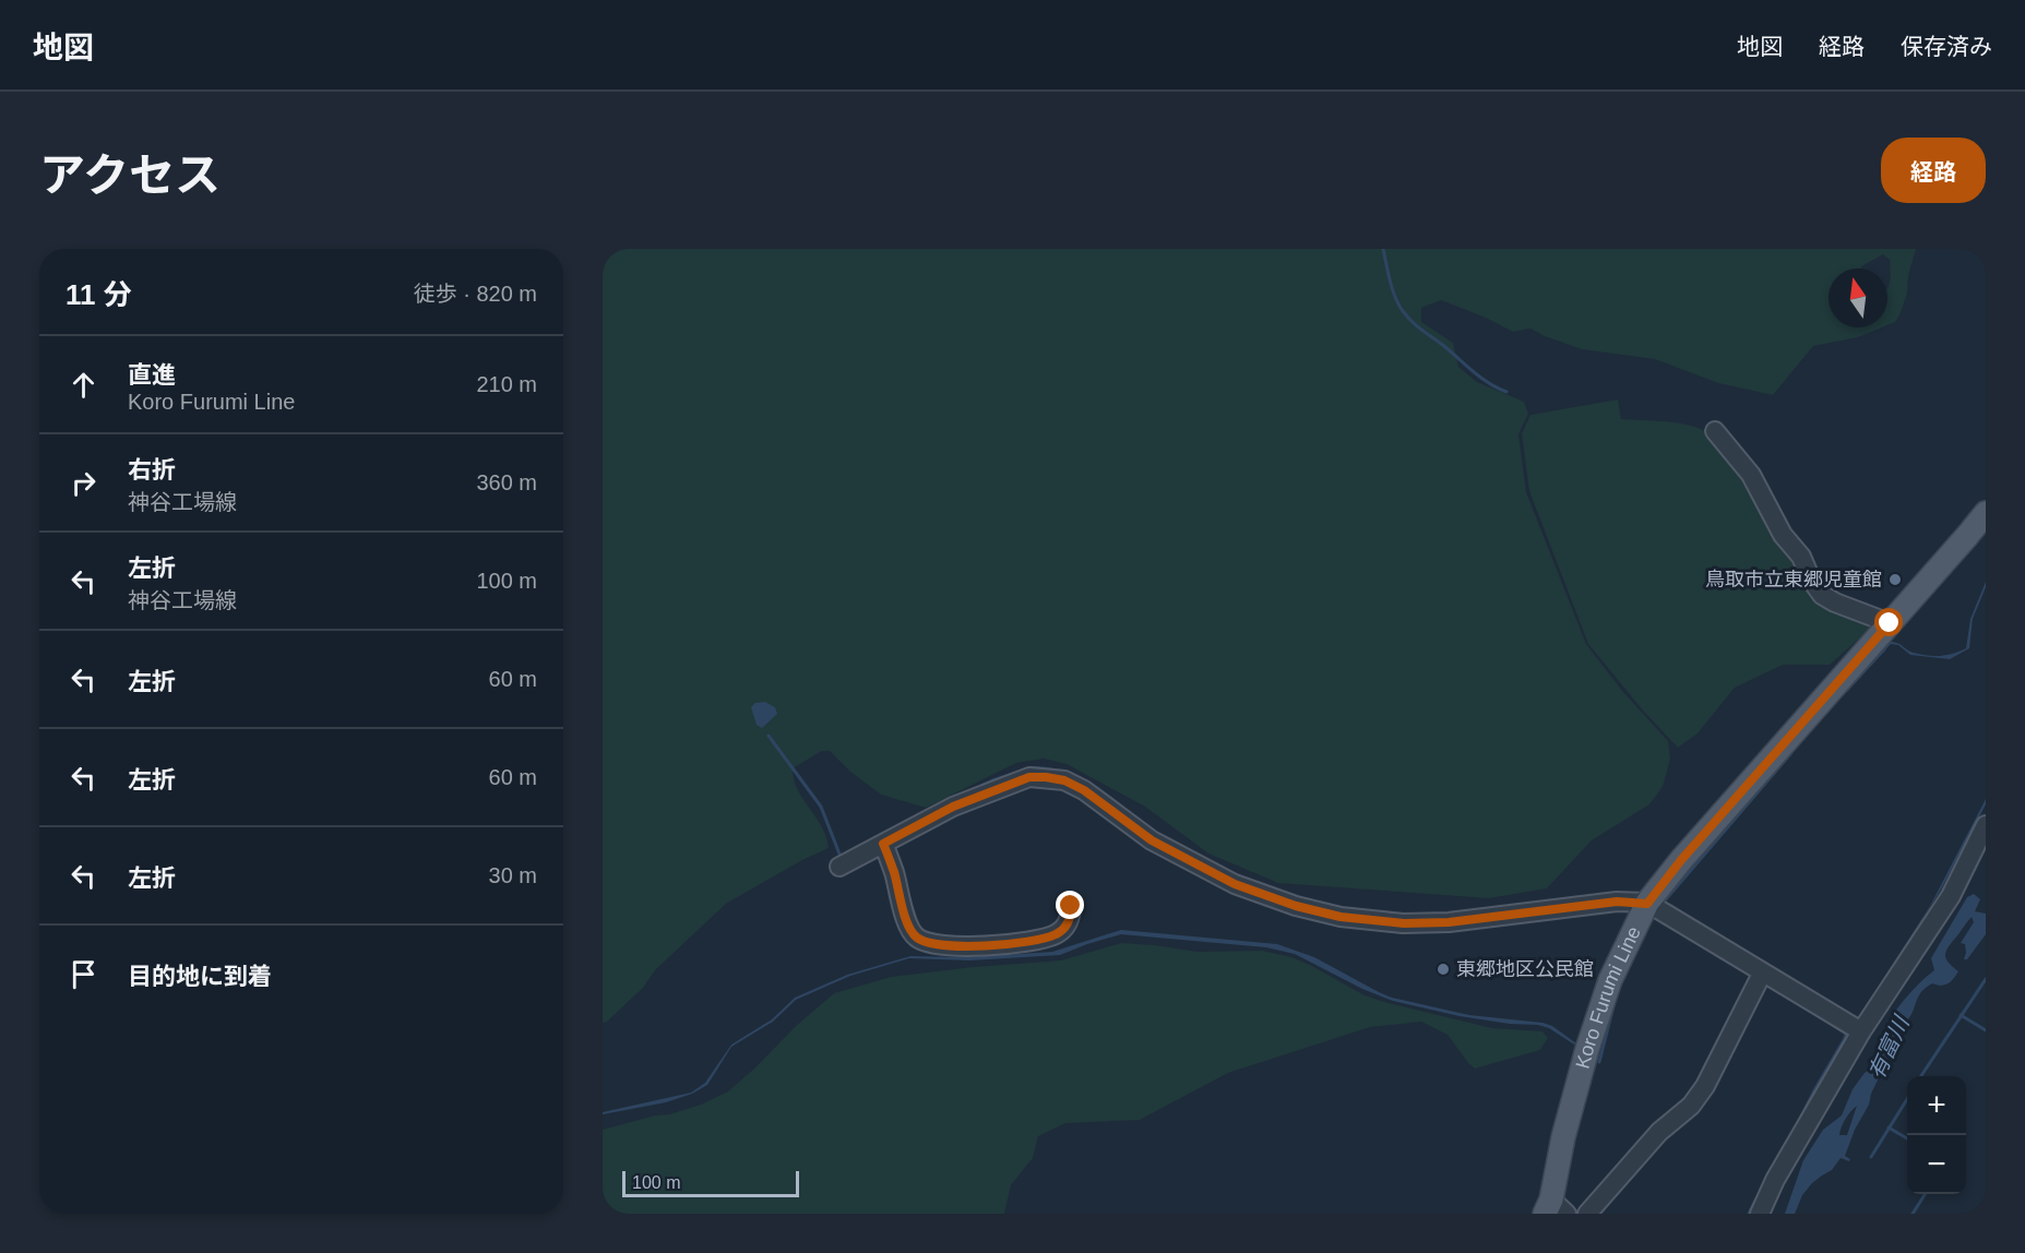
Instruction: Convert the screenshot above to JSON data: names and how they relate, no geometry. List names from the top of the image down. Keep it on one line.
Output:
{"streets":{"main road":["Koro Furumi Line"]},"water":["有富川"],"places":["鳥取市立東郷児童館","東郷地区公民館"],"scale_bar":"100 m","north":"top","page":{"header":"地図","nav":["地図","経路","保存済み"],"title":"アクセス","buttons":"経路","heading":["11 分","徒歩 · 820 m"],"list":[["直進","Koro Furumi Line","210 m"],["右折","神谷工場線","360 m"],["左折","神谷工場線","100 m"],["左折","60 m"],["左折","60 m"],["左折","30 m"],"目的地に到着"],"map_buttons":["+","−"],"scale":"100 m"}}
